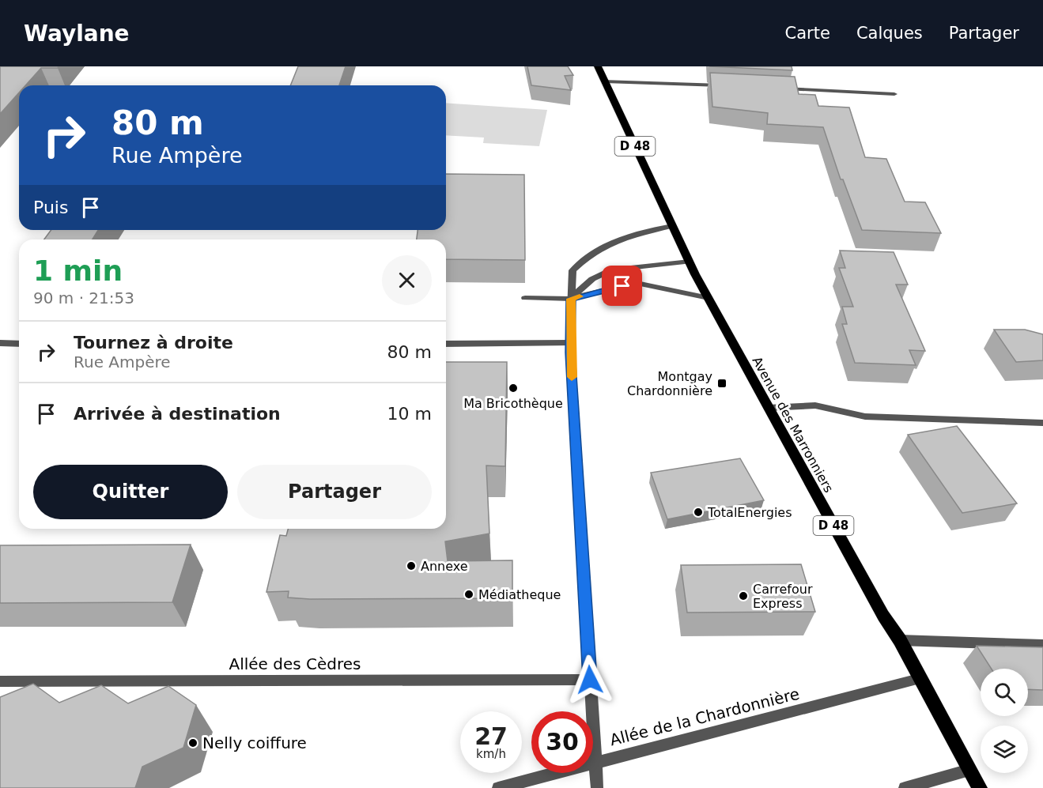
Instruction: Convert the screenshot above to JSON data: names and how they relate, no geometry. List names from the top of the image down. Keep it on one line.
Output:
{"streets":{"main road":["D 48","Avenue des Marronniers"],"street":["Allée des Cèdres","Allée de la Chardonnière"]},"crossings":[["Avenue des Marronniers","Allée de la Chardonnière"]],"places":{"transit":["Montgay Chardonnière"],"other":["Ma Bricothèque","TotalEnergies","Annexe","Médiatheque","Carrefour Express","Nelly coiffure"]},"page":{"header":"Waylane","nav":["Carte","Calques","Partager"],"turn":["80 m","Rue Ampère"],"then":"Puis","heading":["1 min","90 m · 21:53"],"list":[{"name":"Tournez à droite","note":"Rue Ampère","value":"80 m"},{"name":"Arrivée à destination","value":"10 m"}],"buttons":["Quitter","Partager"],"speed":"27 km/h","limit":"30"}}
